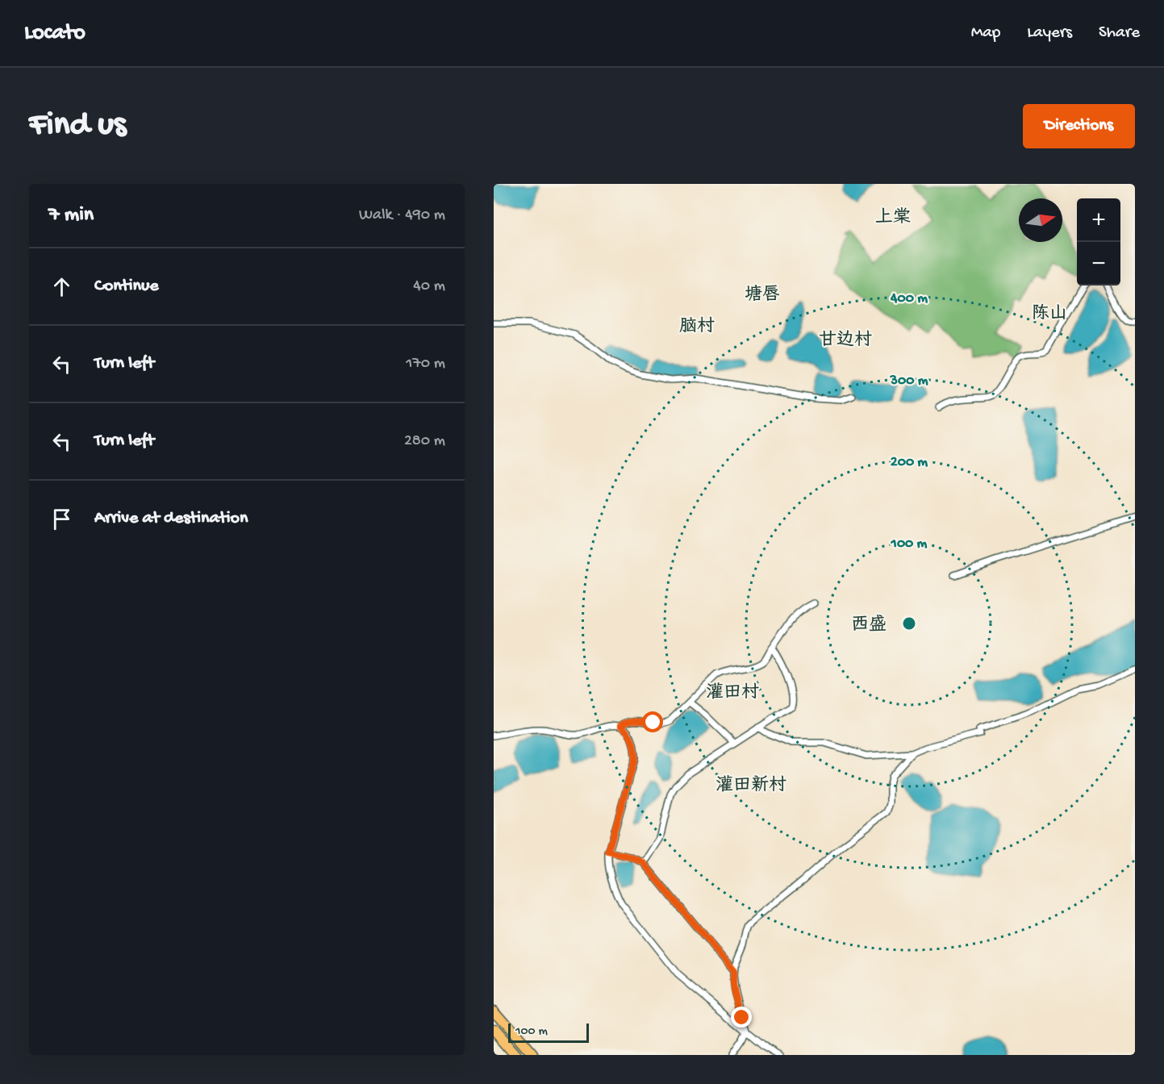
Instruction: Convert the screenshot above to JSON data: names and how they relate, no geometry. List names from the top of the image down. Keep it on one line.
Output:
{"districts":["上棠","塘唇","陈山","脑村","甘边村","西盛","灌田村","灌田新村"],"scale_bar":"100 m","north":"right","page":{"header":"Locato","nav":["Map","Layers","Share"],"buttons":"Directions","title":"Find us","heading":["7 min","Walk · 490 m"],"map_buttons":["+","−"],"list":[["Continue","40 m"],["Turn left","170 m"],["Turn left","280 m"],"Arrive at destination"],"scale":"100 m"},"rings":["400 m","300 m","200 m","100 m"]}
